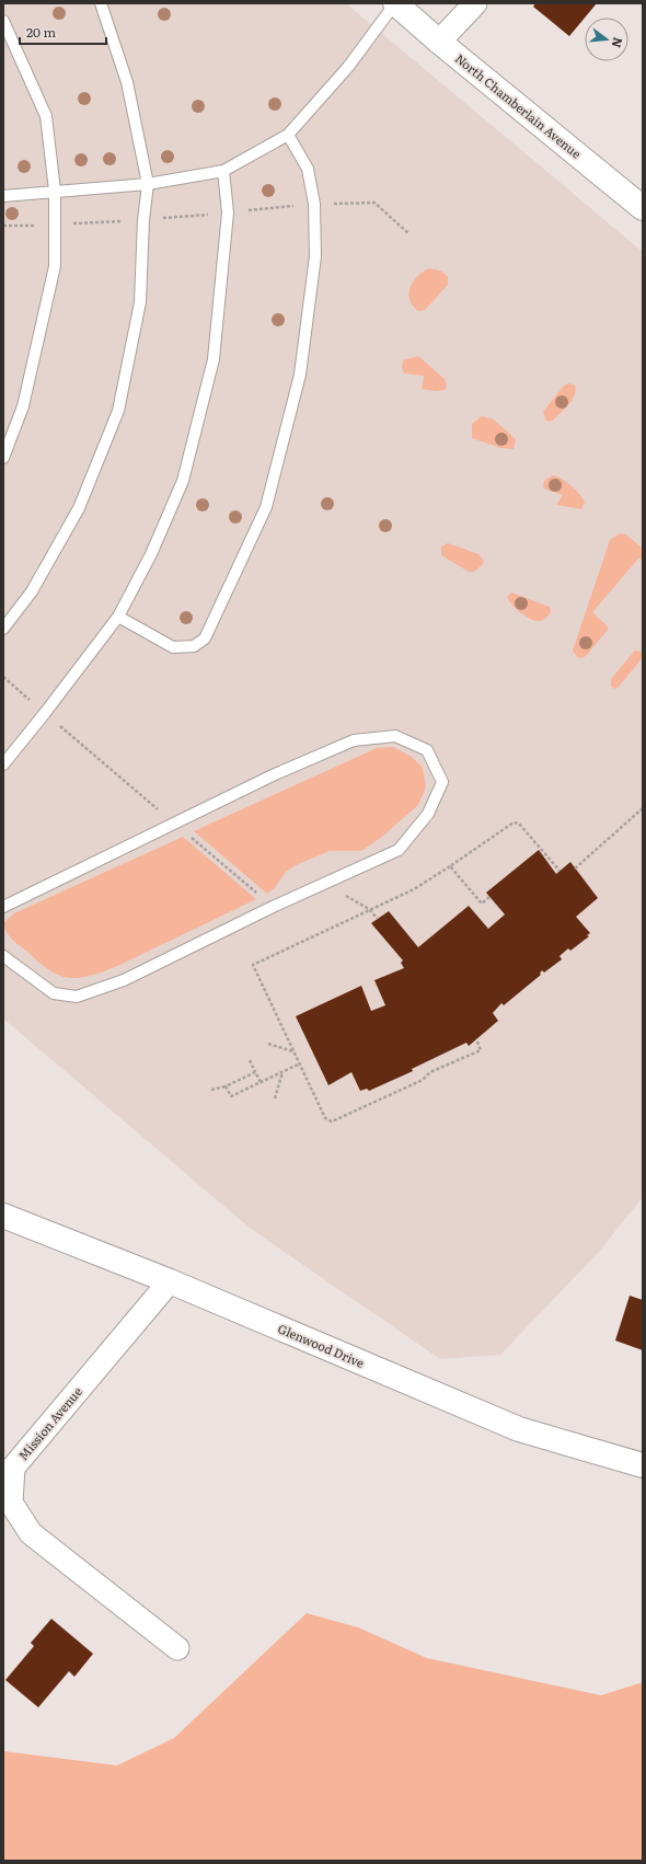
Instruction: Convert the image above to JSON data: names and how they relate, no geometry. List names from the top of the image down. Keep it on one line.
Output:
{"streets":{"street":["North Chamberlain Avenue","Glenwood Drive","Mission Avenue"]},"crossings":[["Glenwood Drive","Mission Avenue"]],"scale_bar":"20 m","north":"right"}
